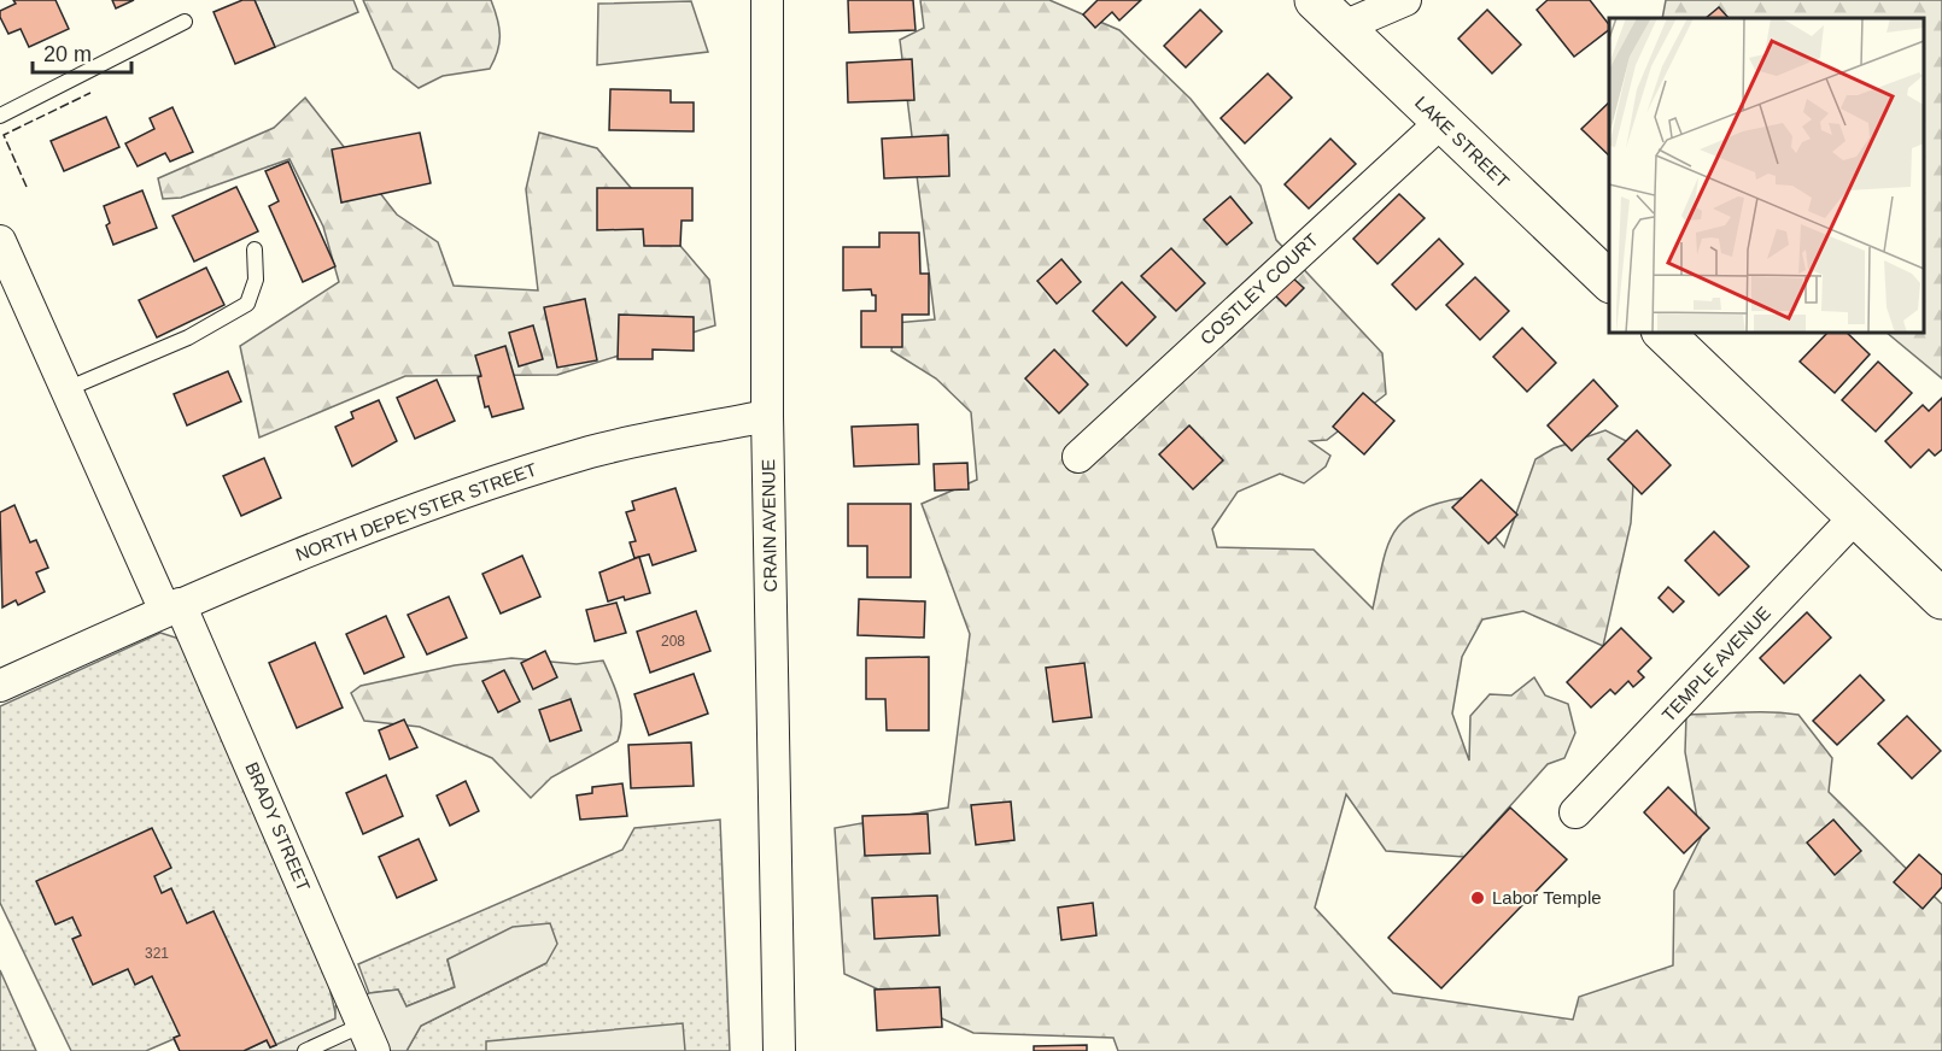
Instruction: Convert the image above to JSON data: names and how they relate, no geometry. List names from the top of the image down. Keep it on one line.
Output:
{"streets":{"street":["LAKE STREET","COSTLEY COURT","NORTH DEPEYSTER STREET","CRAIN AVENUE","TEMPLE AVENUE","BRADY STREET"]},"crossings":[["LAKE STREET","COSTLEY COURT"],["NORTH DEPEYSTER STREET","CRAIN AVENUE"],["NORTH DEPEYSTER STREET","BRADY STREET"]],"places":["Labor Temple"],"house_numbers":["208","321"],"scale_bar":"20 m"}
